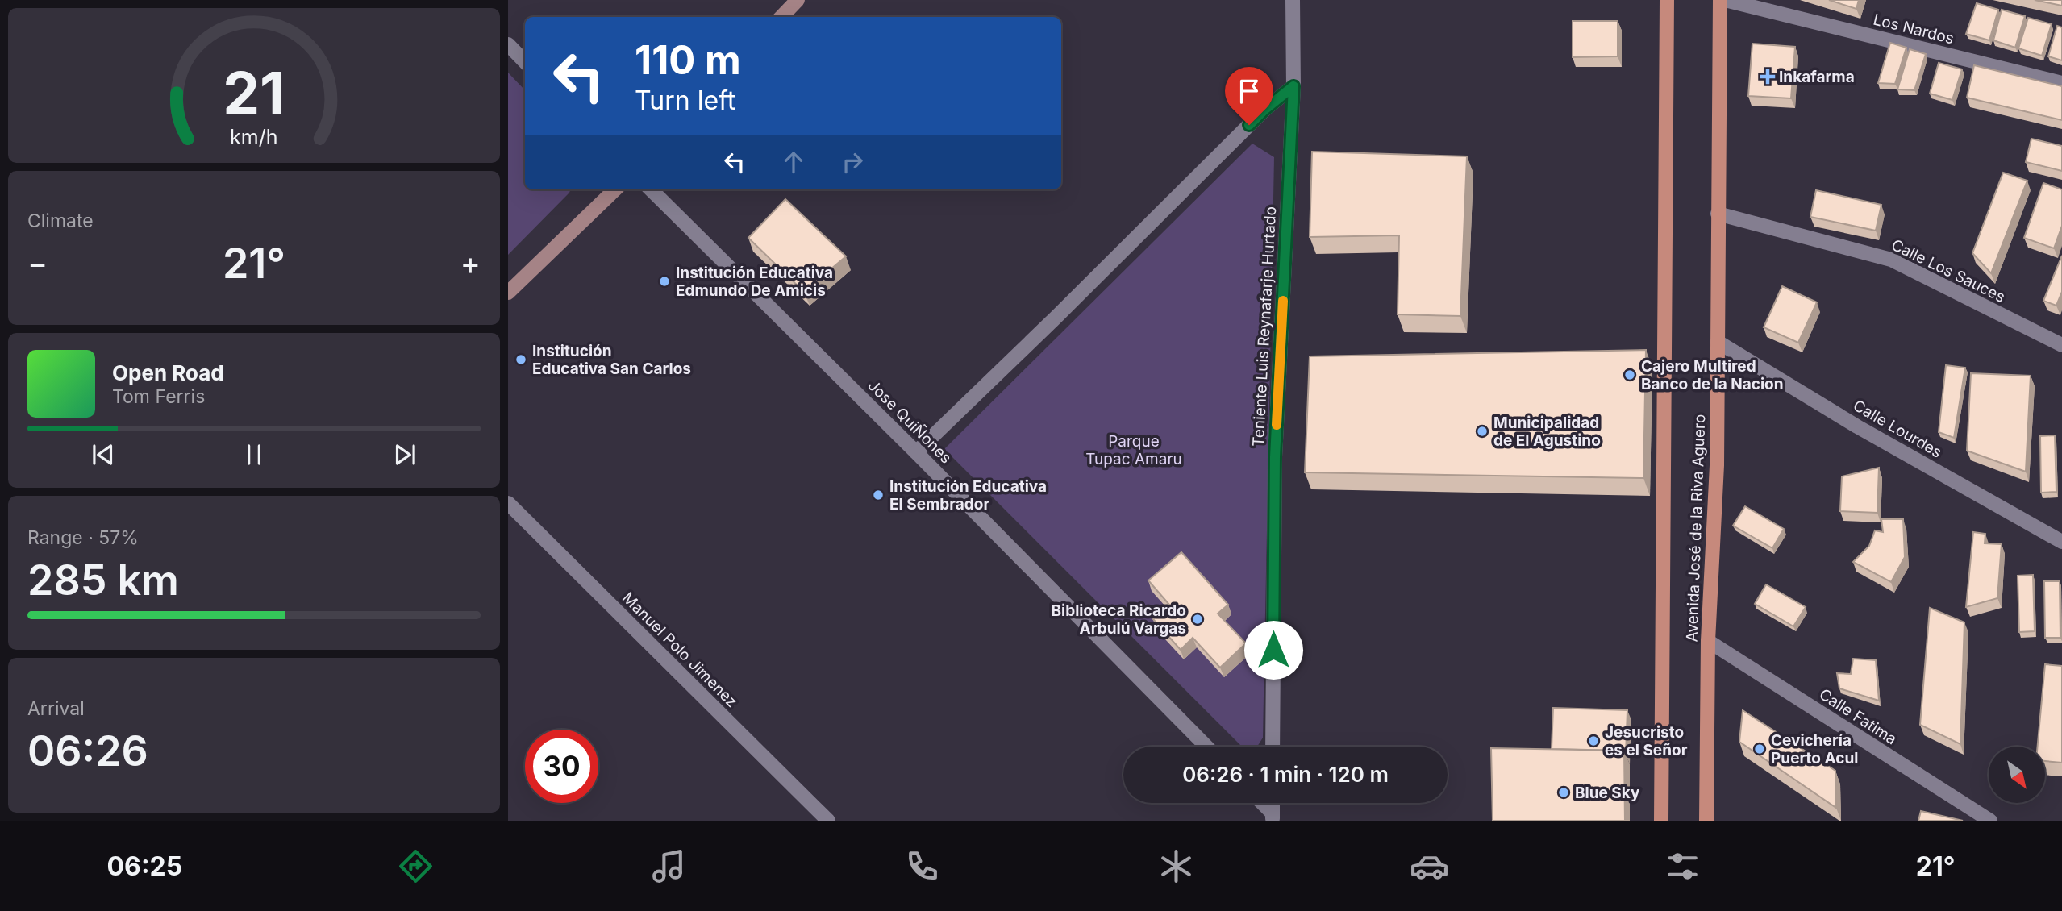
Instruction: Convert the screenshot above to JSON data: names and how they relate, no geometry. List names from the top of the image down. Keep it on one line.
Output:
{"streets":{"main road":["Avenida José de la Riva Aguero"],"street":["Los Nardos","Calle Los Sauces","Teniente Luis Reynafarje Hurtado","Jose QuiÑones","Calle Lourdes","Manuel Polo Jimenez","Calle Fatima"]},"crossings":[["Calle Los Sauces","Avenida José de la Riva Aguero"],["Calle Lourdes","Avenida José de la Riva Aguero"],["Avenida José de la Riva Aguero","Calle Fatima"]],"parks":["Parque Tupac Amaru"],"places":{"health":["Inkafarma"],"other":["Institución Educativa Edmundo De Amicis","Institución Educativa San Carlos","Cajero Multired Banco de la Nacion","Municipalidad de El Agustino","Institución Educativa El Sembrador","Biblioteca Ricardo Arbulú Vargas","Jesucristo es el Señor","Cevichería Puerto Acul","Blue Sky"]},"north":"bottom right","page":{"turn":["110 m","Turn left"],"tile":["Climate",["Range · 57%","285 km"],["Arrival","06:26"]],"heat":["−","21°","+"],"song":["Open Road","Tom Ferris"],"limit":"30","trip":"06:26 · 1 min · 120 m","tabs":["06:25","21°"],"gauge":["21","km/h"]}}
